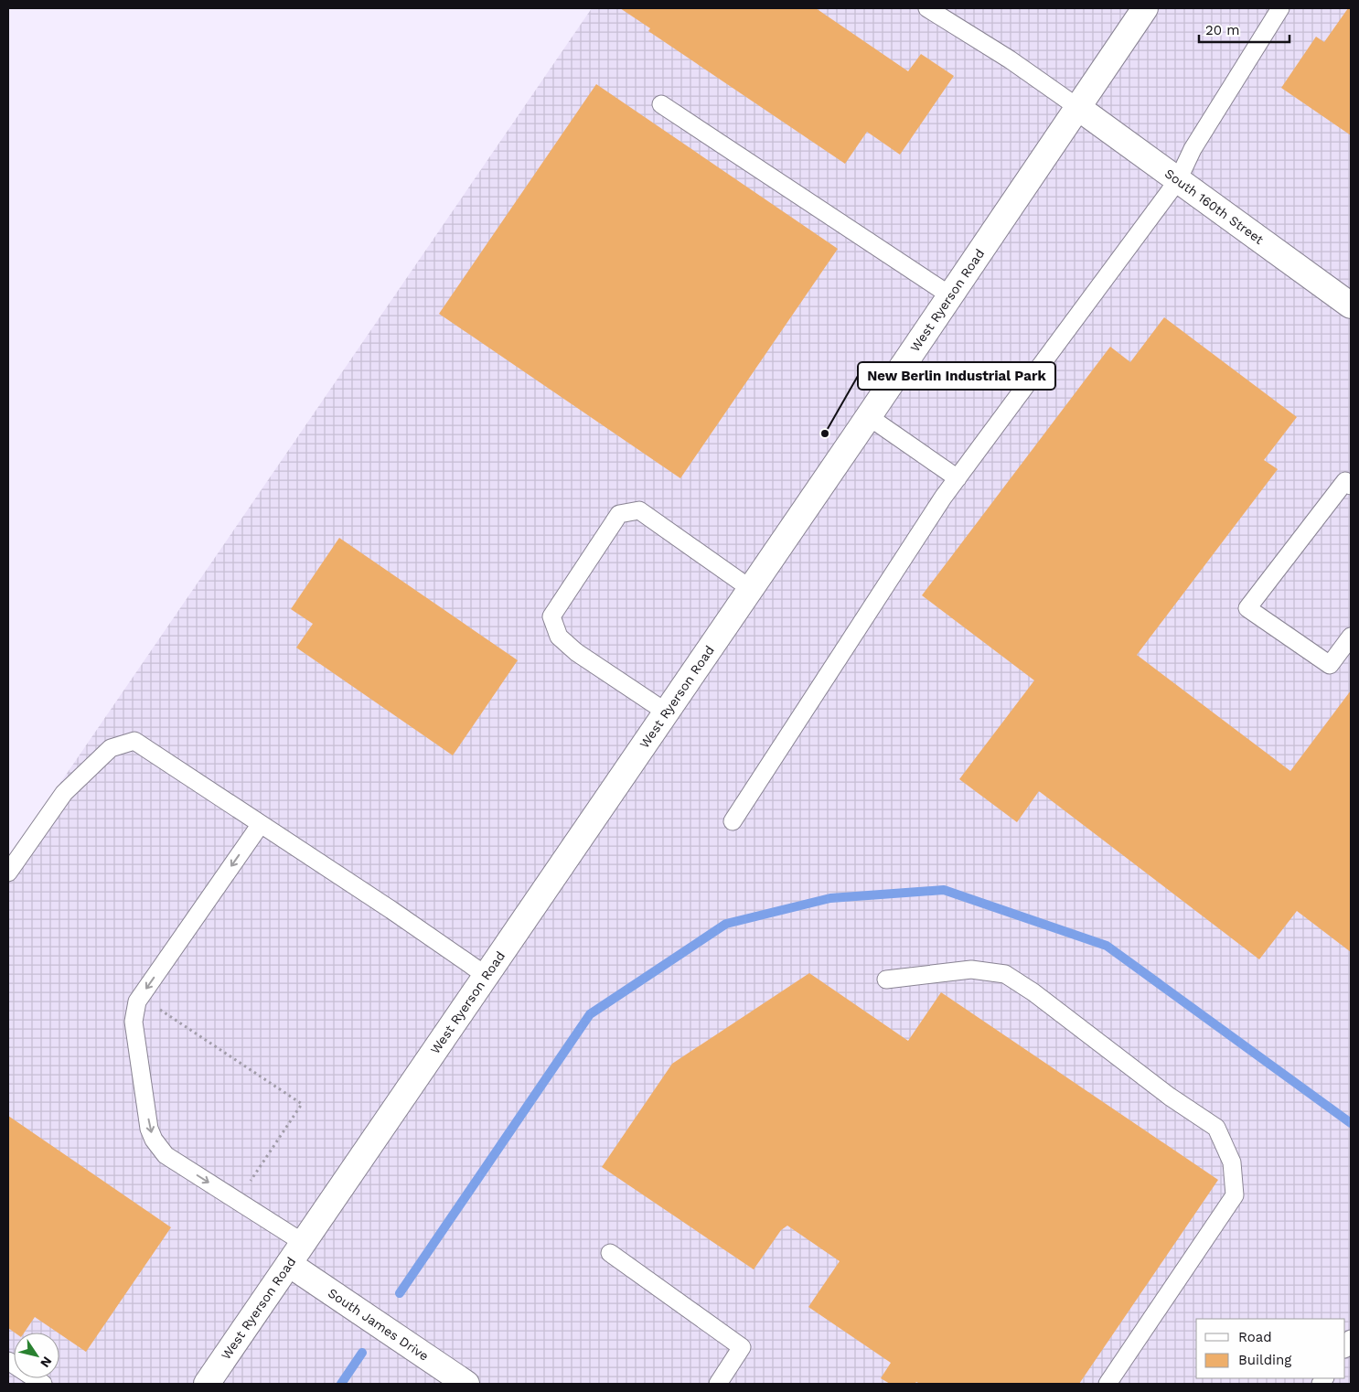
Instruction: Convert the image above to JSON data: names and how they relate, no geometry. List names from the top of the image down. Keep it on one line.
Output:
{"streets":{"street":["South 160th Street","West Ryerson Road","South James Drive"]},"crossings":[["South 160th Street","West Ryerson Road"],["West Ryerson Road","South James Drive"]],"places":["New Berlin Industrial Park"],"legend":["Road","Building"],"scale_bar":"20 m","north":"bottom right"}
